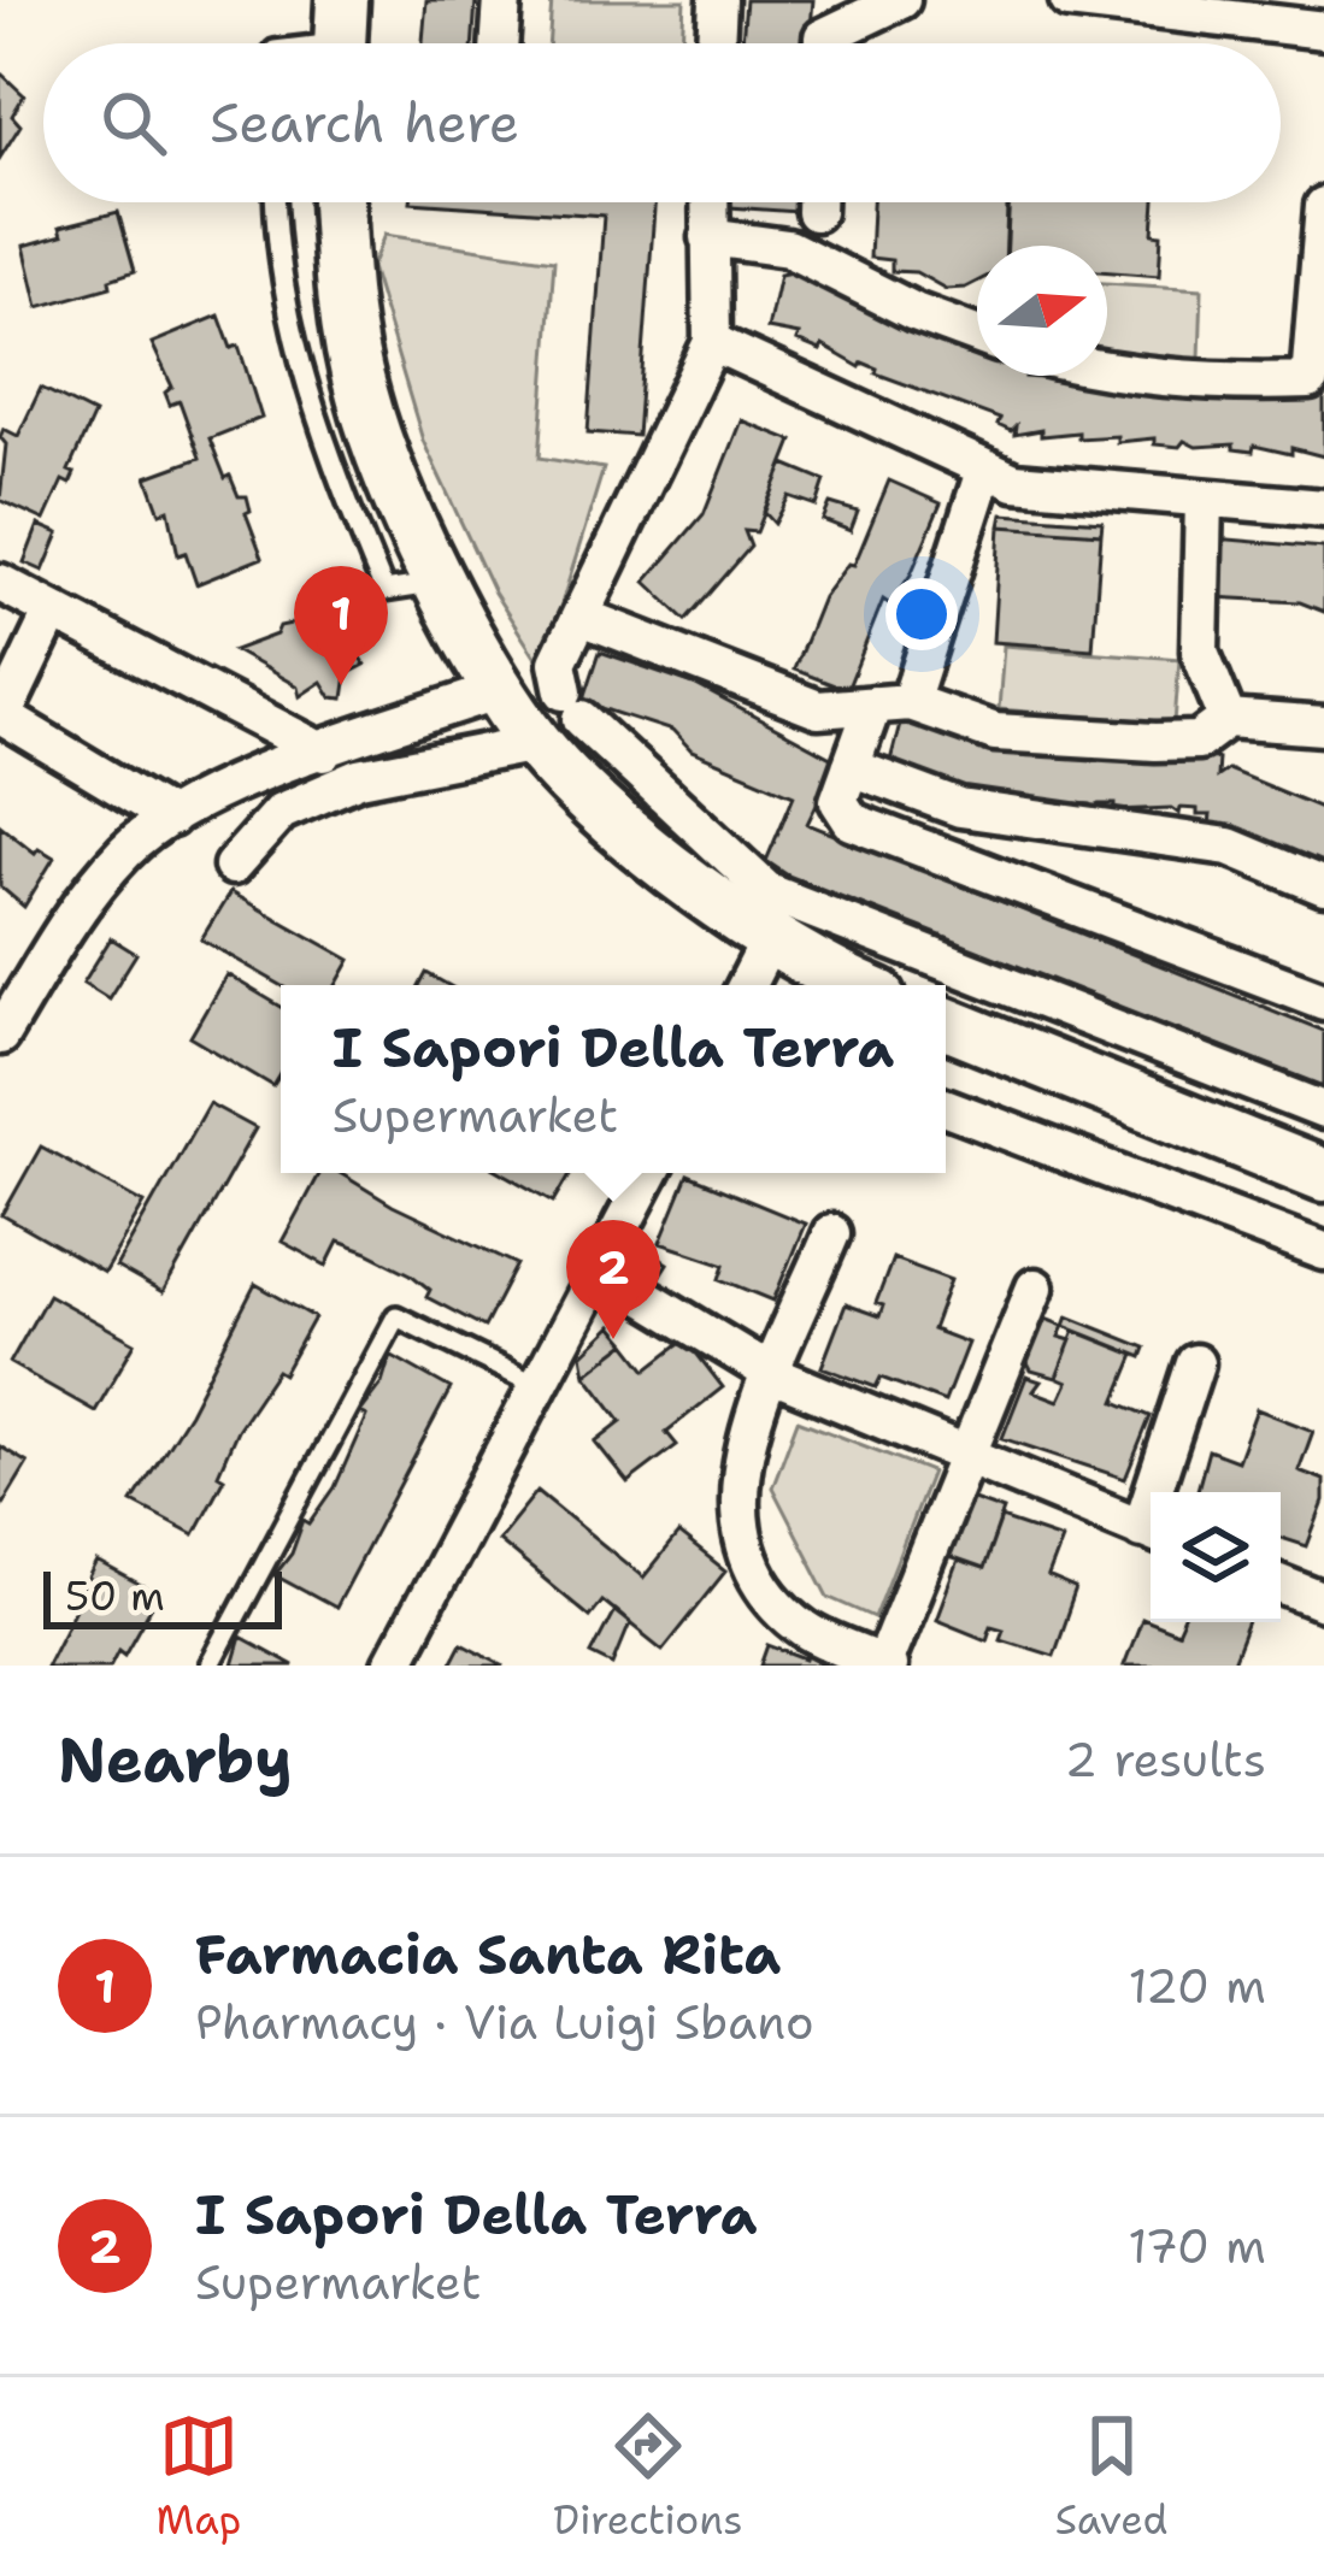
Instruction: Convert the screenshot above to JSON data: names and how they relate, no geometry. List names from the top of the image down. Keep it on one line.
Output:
{"scale_bar":"50 m","north":"right","page":{"search":"Search here","pins":["1","2"],"popup":["I Sapori Della Terra","Supermarket"],"scale":"50 m","heading":["Nearby","2 results"],"list":[{"mark":"1","name":"Farmacia Santa Rita","note":"Pharmacy · Via Luigi Sbano","value":"120 m"},{"mark":"2","name":"I Sapori Della Terra","note":"Supermarket","value":"170 m"}],"nav":["Map","Directions","Saved"]}}
